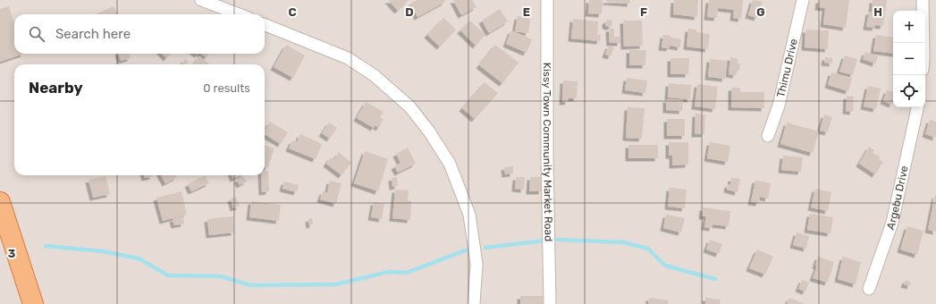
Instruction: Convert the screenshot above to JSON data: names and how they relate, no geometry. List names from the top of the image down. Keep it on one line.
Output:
{"streets":{"street":["Thimu Drive","Kissy Town Community Market Road","Argebu Drive"]},"page":{"map_buttons":["+","−"],"search":"Search here","heading":["Nearby","0 results"]},"grid":{"columns":["C","D","E","F","G","H"],"rows":["3"]}}
